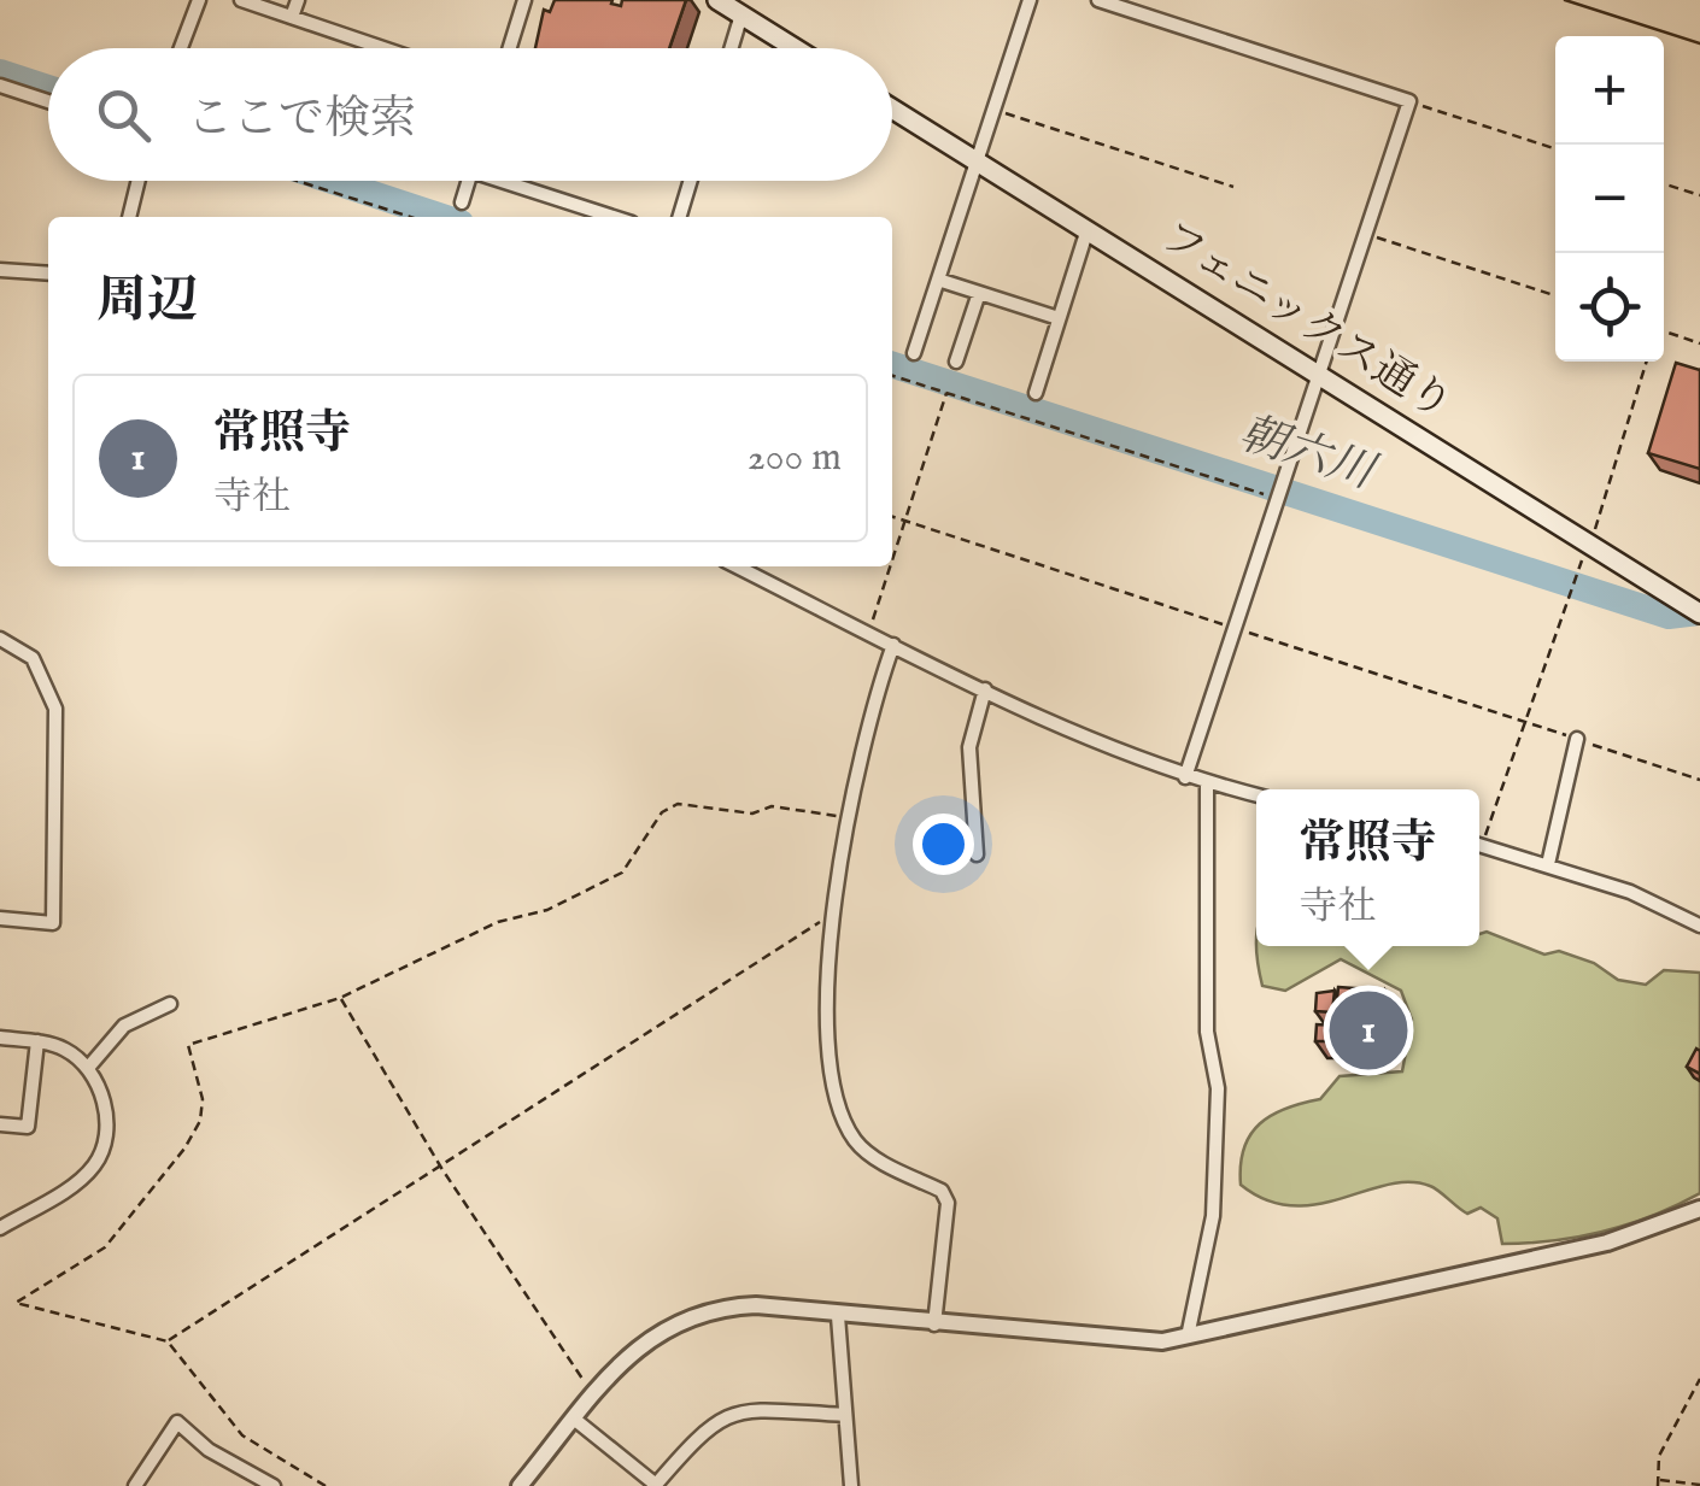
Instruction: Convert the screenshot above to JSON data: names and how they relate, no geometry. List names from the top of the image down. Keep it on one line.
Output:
{"streets":{"main road":["フェニックス通り"]},"water":["朝六川"],"page":{"map_buttons":["+","−"],"search":"ここで検索","heading":"周辺","list":[{"mark":"1","name":"常照寺","note":"寺社","value":"200 m"}],"popup":["常照寺","寺社"],"pins":"1"}}
